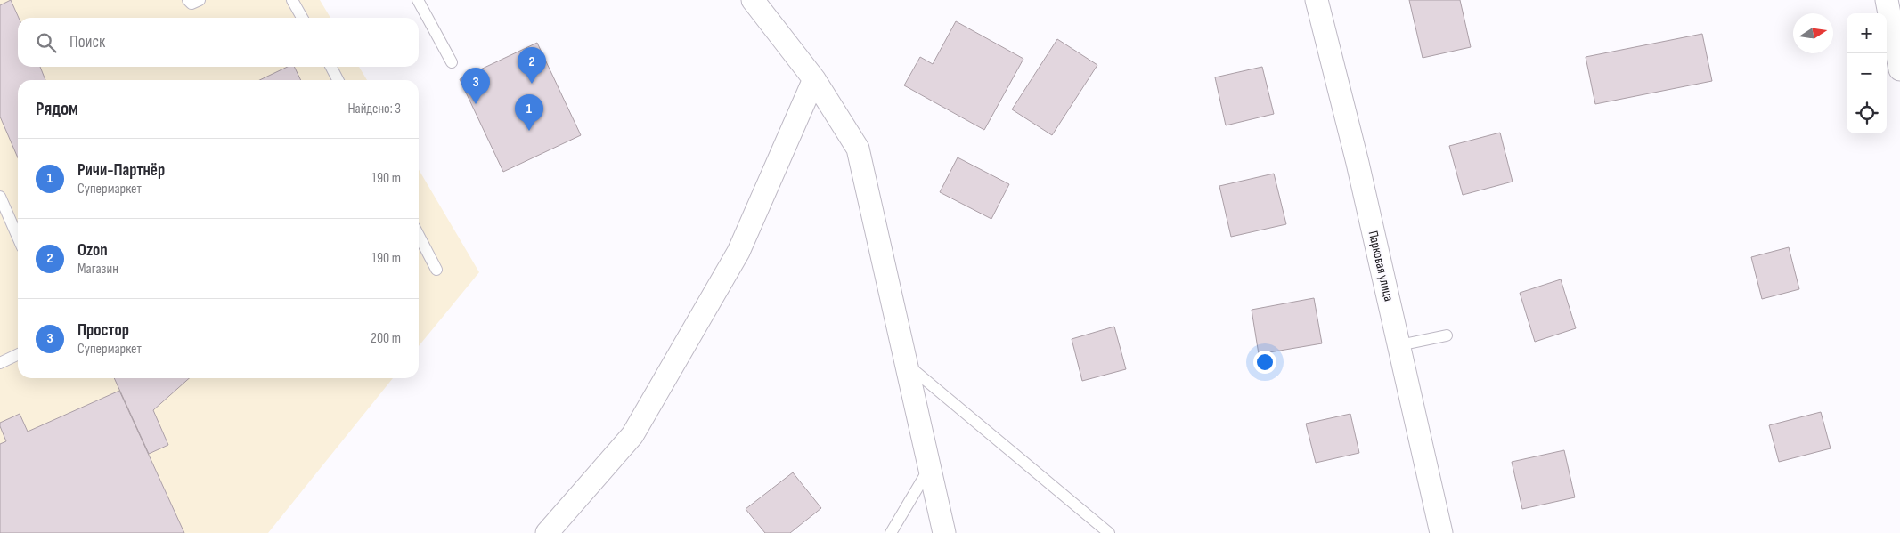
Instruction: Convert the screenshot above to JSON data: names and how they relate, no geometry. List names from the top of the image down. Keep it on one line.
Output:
{"streets":{"street":["Парковая улица"]},"north":"right","page":{"map_buttons":["+","−"],"search":"Поиск","pins":["2","3","1"],"heading":["Рядом","Найдено: 3"],"list":[{"mark":"1","name":"Ричи-Партнёр","note":"Супермаркет","value":"190 m"},{"mark":"2","name":"Ozon","note":"Магазин","value":"190 m"},{"mark":"3","name":"Простор","note":"Супермаркет","value":"200 m"}]}}
